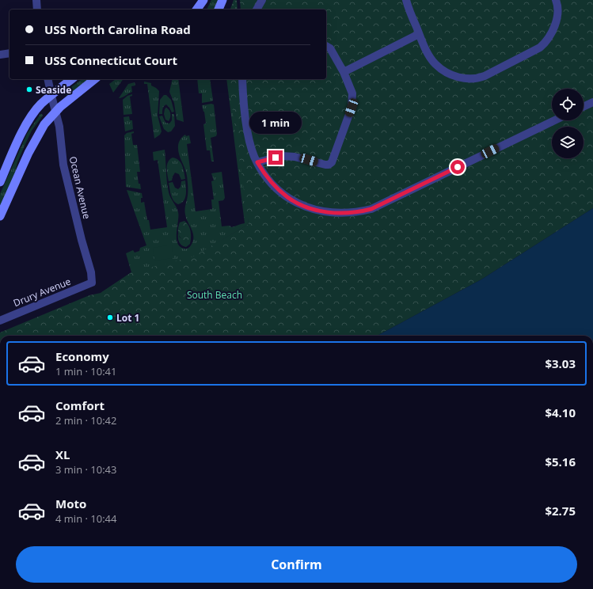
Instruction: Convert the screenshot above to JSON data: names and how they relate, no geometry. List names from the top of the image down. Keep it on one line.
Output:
{"streets":{"street":["Ocean Avenue","Drury Avenue"]},"crossings":[["Ocean Avenue","Drury Avenue"]],"parks":["South Beach"],"places":["Seaside","Lot 1"],"page":{"banner":["USS North Carolina Road","USS Connecticut Court"],"bubble":"1 min","list":[{"name":"Economy","note":"1 min · 10:41","value":"$3.03"},{"name":"Comfort","note":"2 min · 10:42","value":"$4.10"},{"name":"XL","note":"3 min · 10:43","value":"$5.16"},{"name":"Moto","note":"4 min · 10:44","value":"$2.75"}],"buttons":"Confirm"}}
